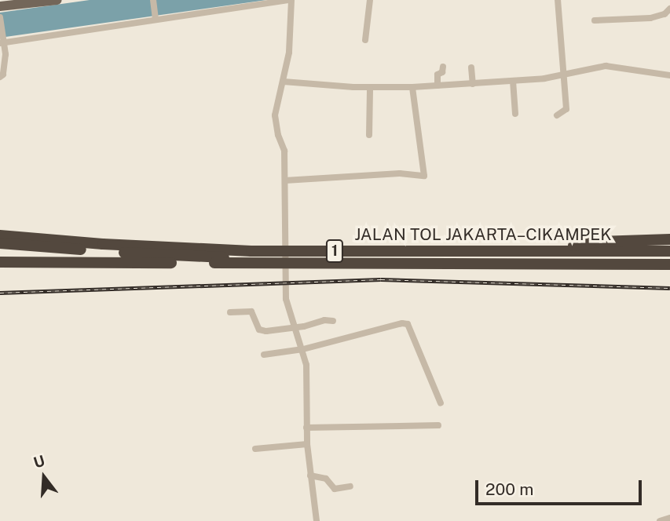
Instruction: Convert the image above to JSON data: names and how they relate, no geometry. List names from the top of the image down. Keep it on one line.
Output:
{"streets":{"highway":["JALAN TOL JAKARTA–CIKAMPEK","1"]},"crossings":[["JALAN TOL JAKARTA–CIKAMPEK","1"]],"scale_bar":"200 m","north":"top"}
